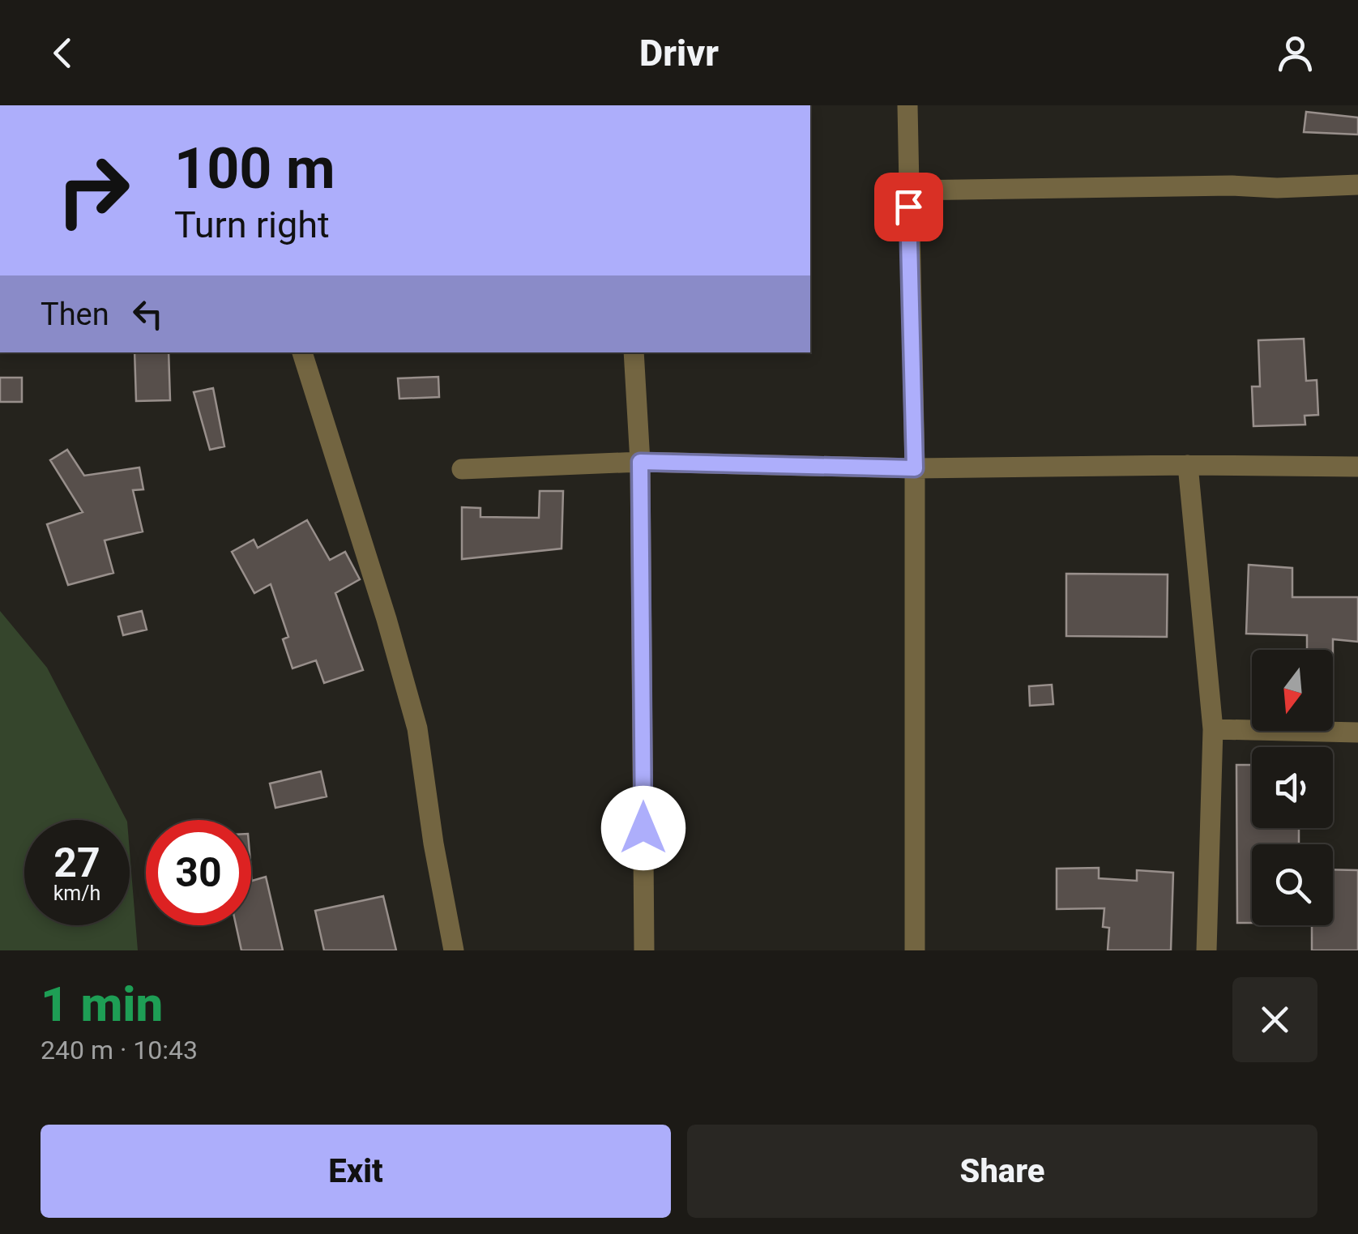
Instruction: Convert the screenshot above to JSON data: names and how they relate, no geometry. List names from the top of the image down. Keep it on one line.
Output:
{"north":"bottom","page":{"header":"Drivr","turn":["100 m","Turn right"],"then":"Then","speed":"27 km/h","limit":"30","heading":["1 min","240 m · 10:43"],"buttons":["Exit","Share"]}}
